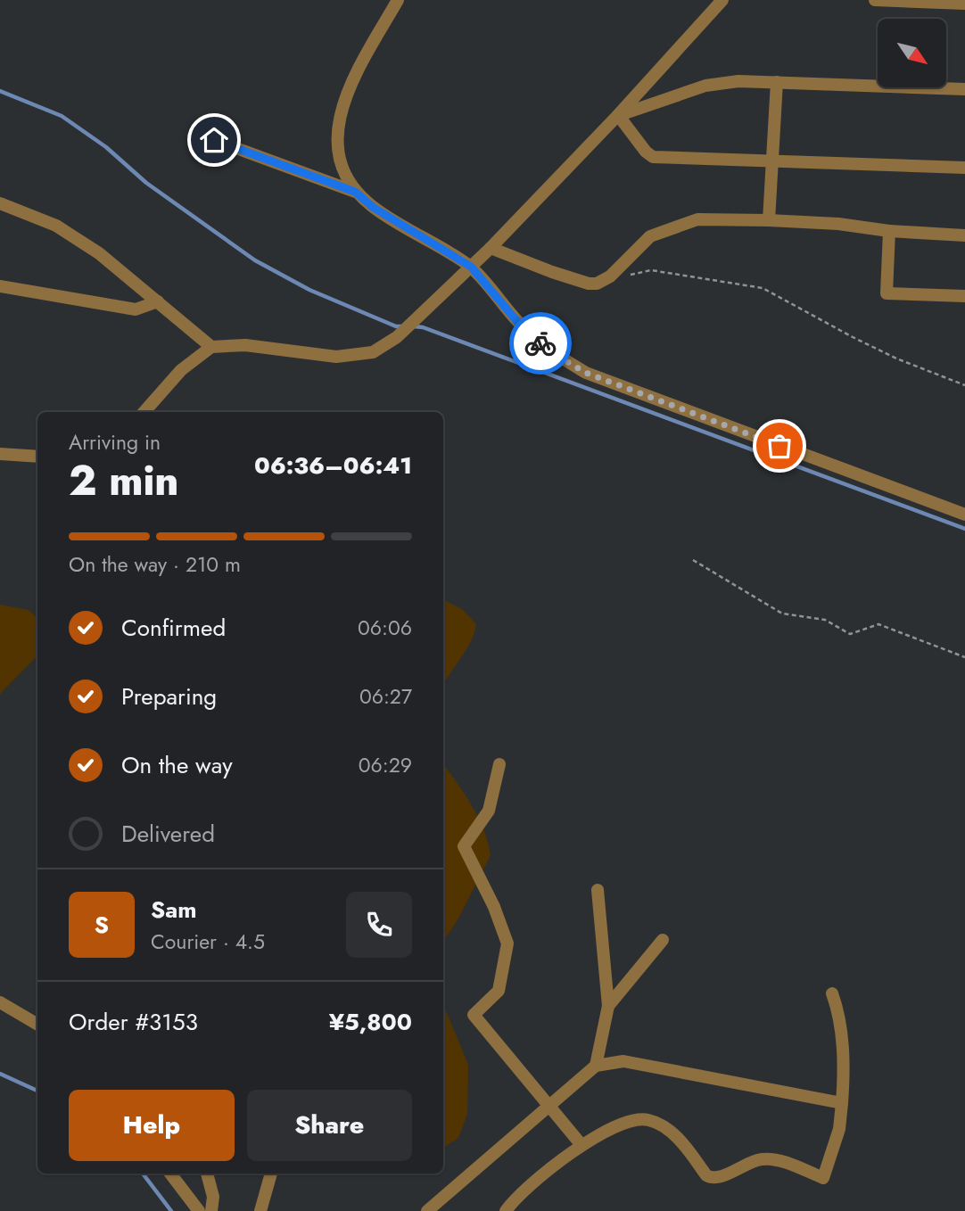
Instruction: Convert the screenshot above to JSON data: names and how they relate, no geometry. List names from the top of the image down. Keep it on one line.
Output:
{"north":"bottom right","page":{"heading":["2 min","Arriving in","06:36–06:41"],"panel":["Sam","Courier · 4.5","Order #3153","¥5,800"],"bar":"On the way · 210 m","list":[["Confirmed","06:06"],["Preparing","06:27"],["On the way","06:29"],"Delivered"],"round":"S","buttons":["Help","Share"]}}
